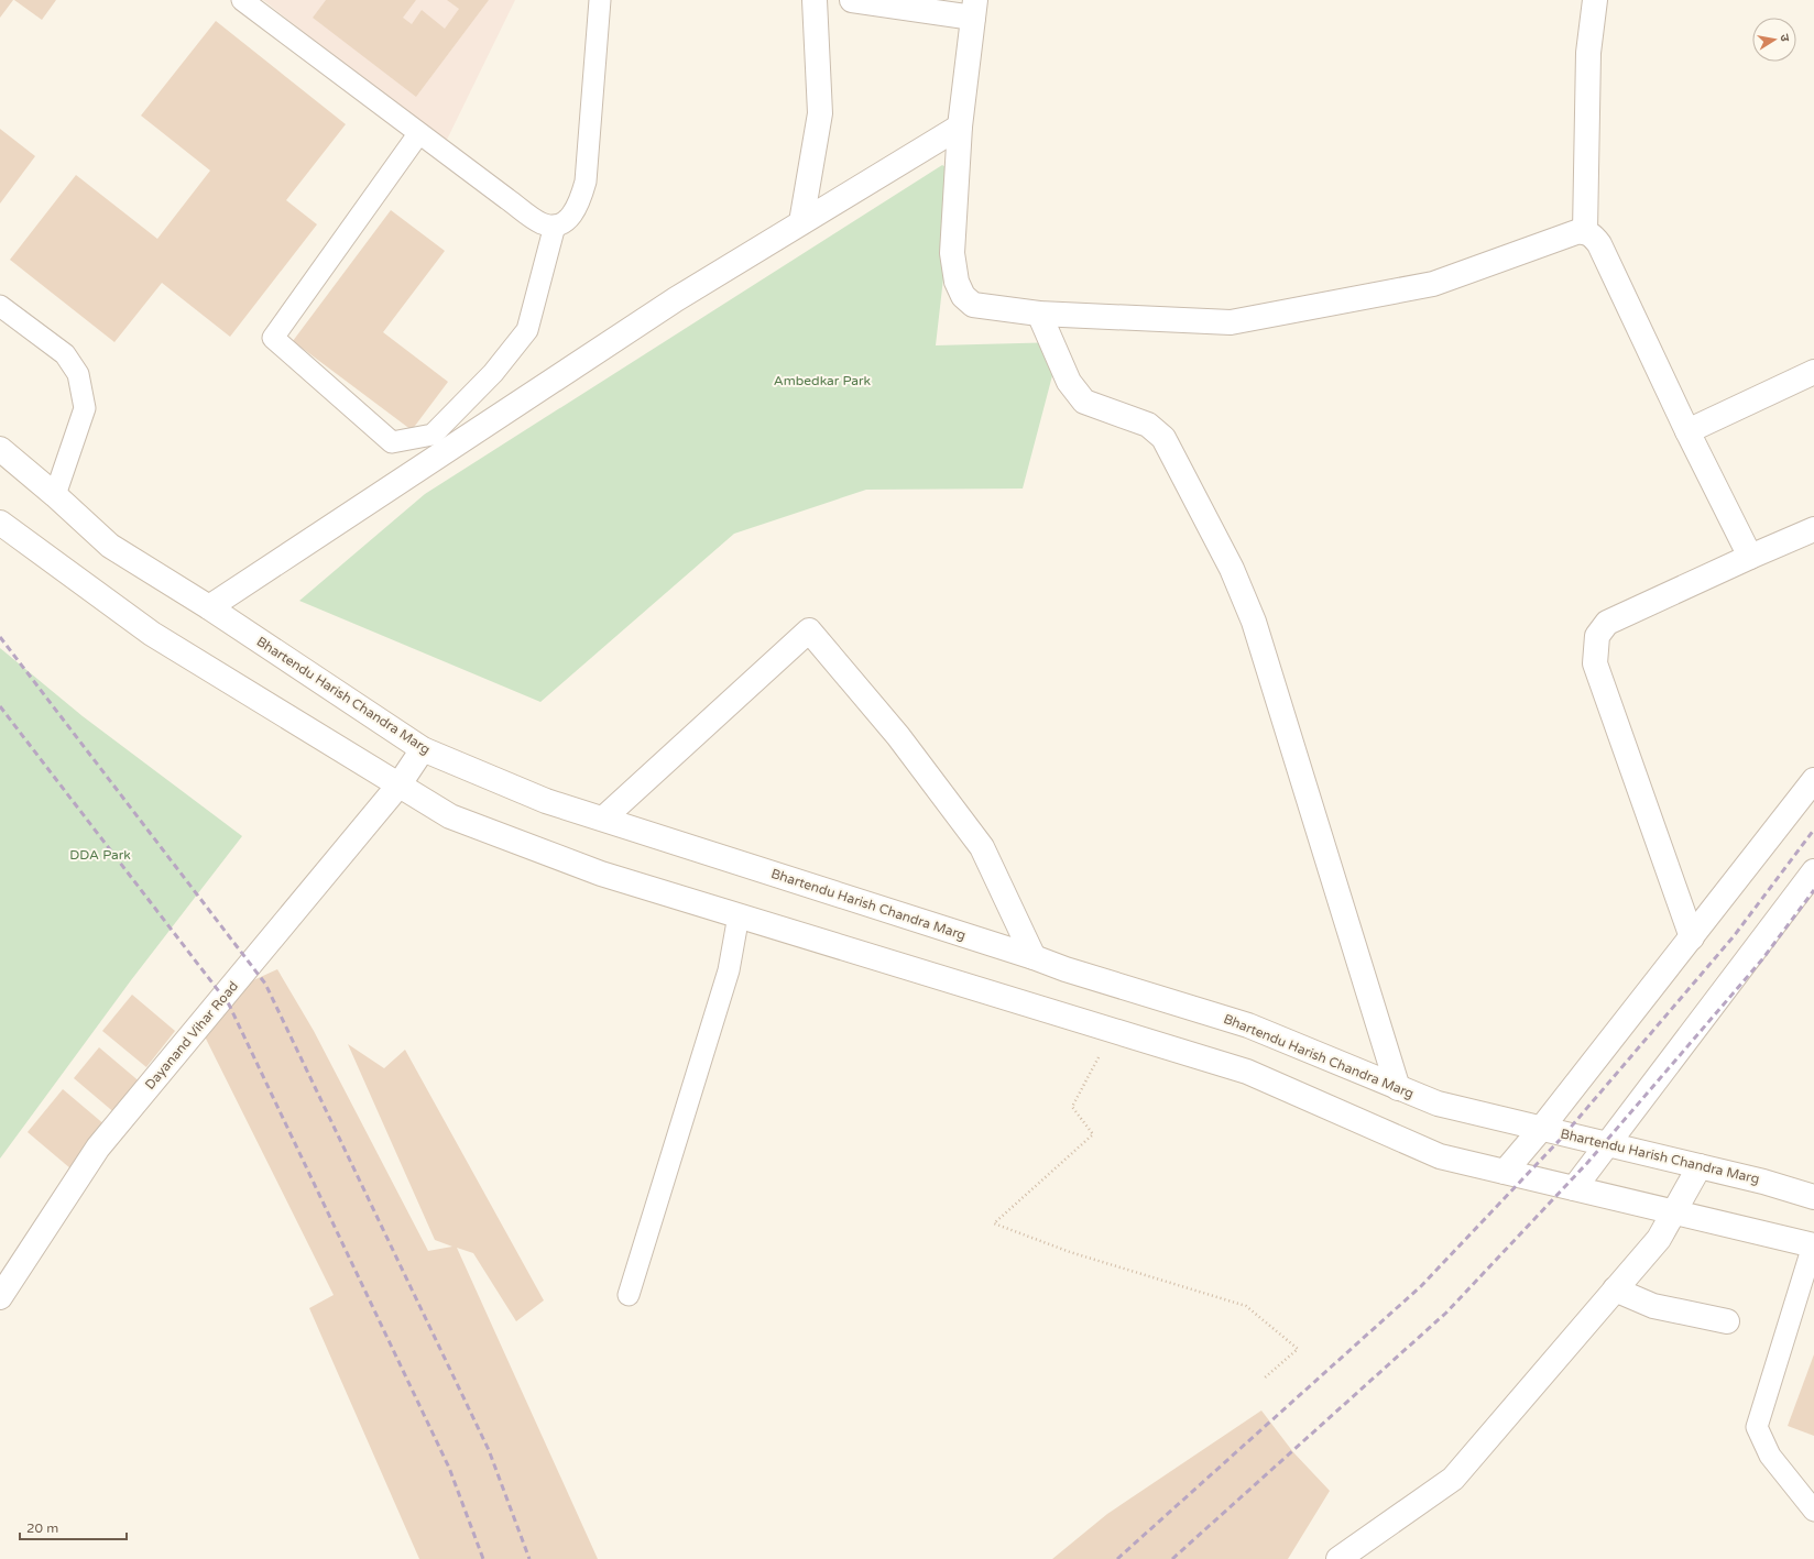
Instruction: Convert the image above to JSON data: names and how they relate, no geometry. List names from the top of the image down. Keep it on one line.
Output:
{"streets":{"street":["Bhartendu Harish Chandra Marg","Dayanand Vihar Road"]},"crossings":[["Bhartendu Harish Chandra Marg","Dayanand Vihar Road"]],"parks":["Ambedkar Park","DDA Park"],"scale_bar":"20 m","north":"right"}
